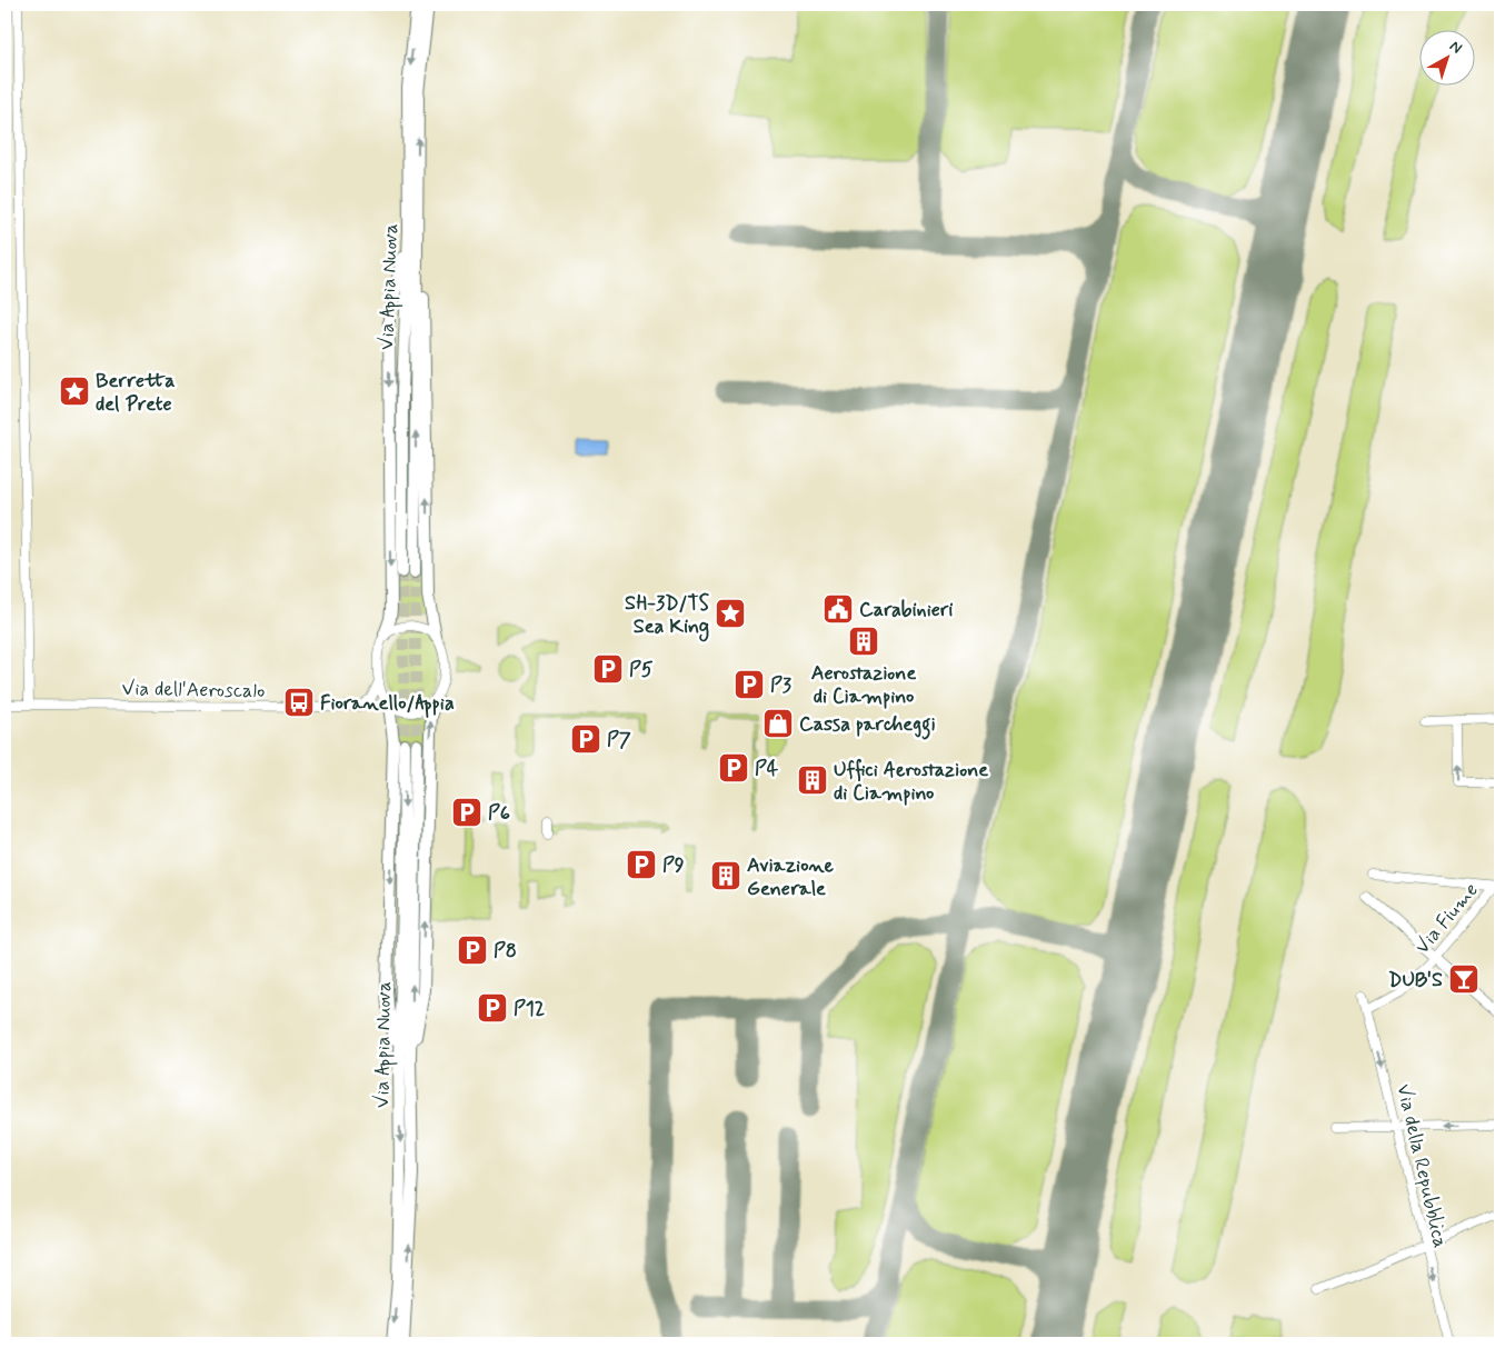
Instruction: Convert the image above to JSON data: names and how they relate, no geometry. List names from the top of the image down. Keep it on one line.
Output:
{"streets":{"main road":["Via Appia Nuova"],"street":["Via dell'Aeroscalo","Via Fiume","Via della Repubblica"]},"crossings":[["Via Fiume","Via della Repubblica"]],"one_way":["Via della Repubblica"],"places":{"place":["Berretta del Prete","SH-3D/TS Sea King"],"public building":["Carabinieri"],"building":["Aerostazione di Ciampino","Uffici Aerostazione di Ciampino","Aviazione Generale"],"parking":["P5","P3","P7","P4","P6","P9","P8","P12"],"bus stop":["Fioranello/Appia"],"shop":["Cassa parcheggi"],"bar":["DUB'S"]},"north":"top right"}
